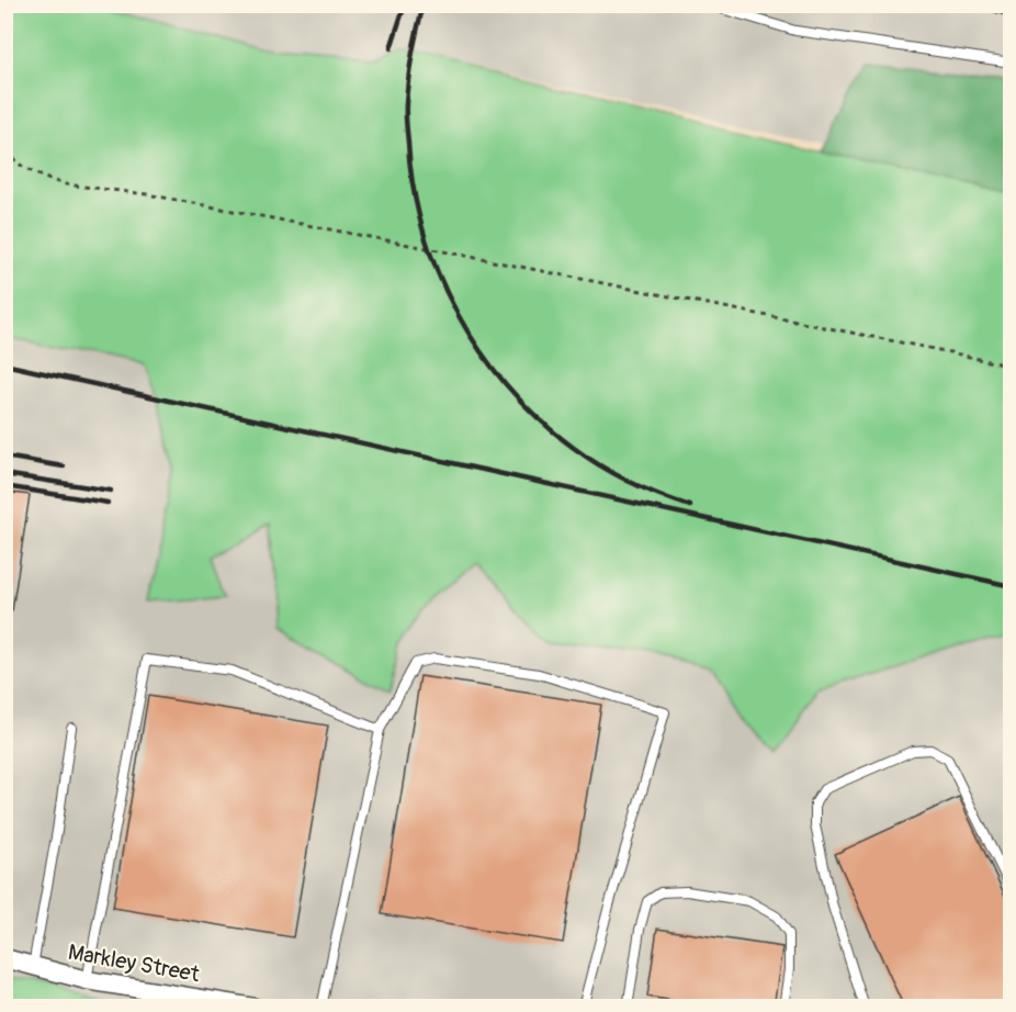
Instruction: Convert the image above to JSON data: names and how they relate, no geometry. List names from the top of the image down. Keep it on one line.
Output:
{"streets":{"street":["Markley Street"]}}
